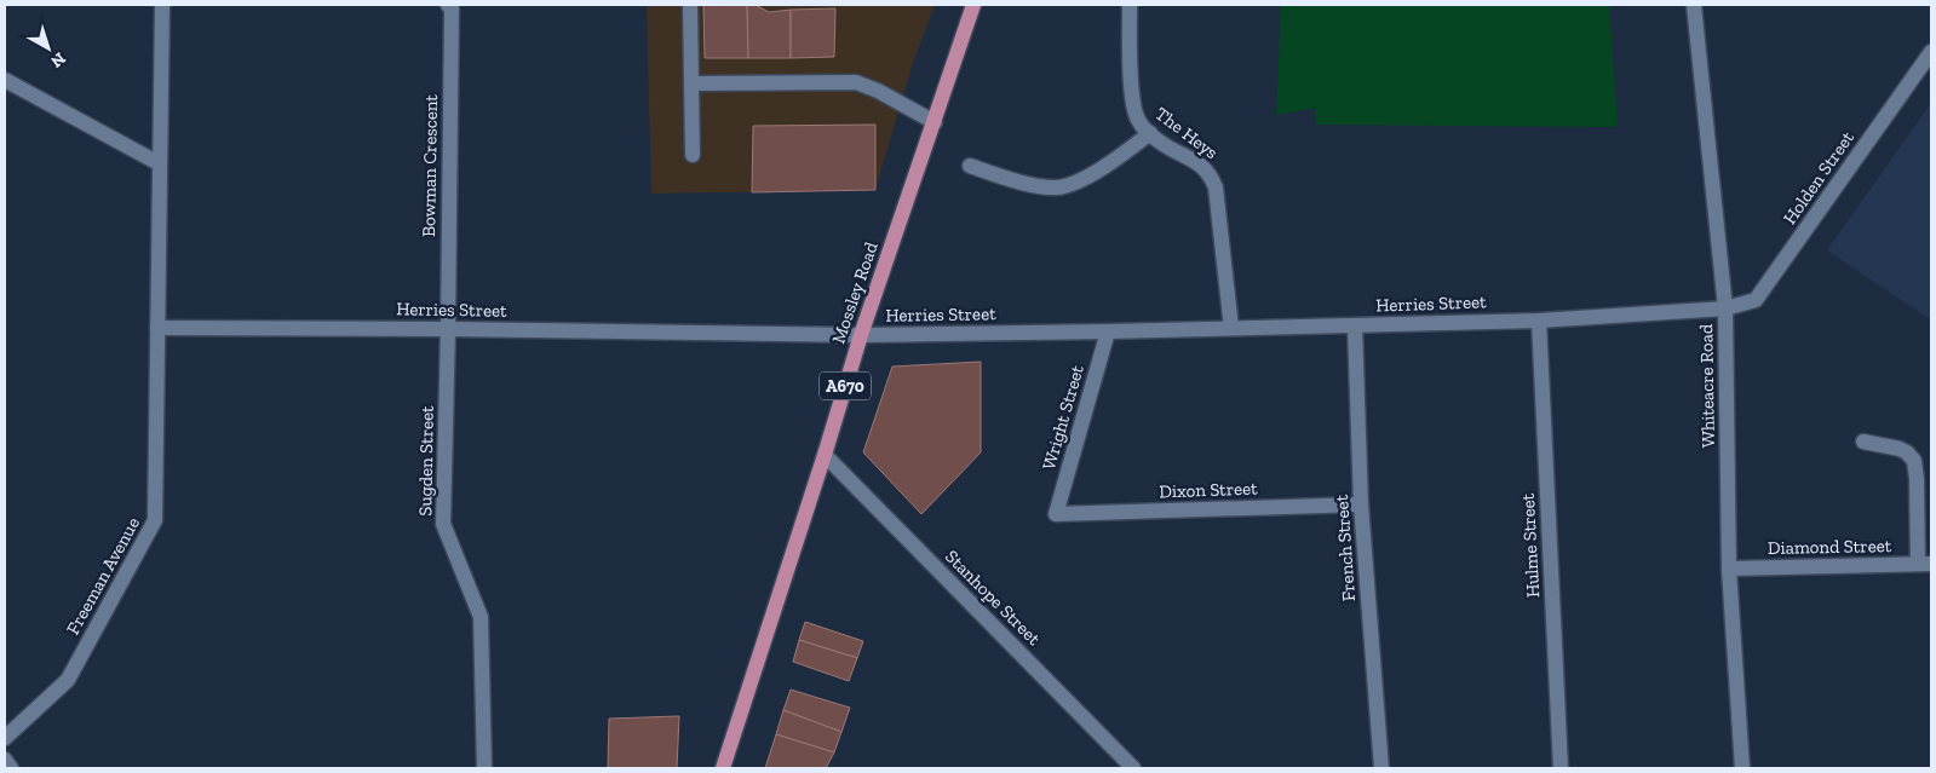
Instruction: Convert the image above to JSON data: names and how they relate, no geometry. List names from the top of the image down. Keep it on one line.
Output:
{"streets":{"main road":["Mossley Road","A670"],"street":["The Heys","Bowman Crescent","Holden Street","Herries Street","Whiteacre Road","Wright Street","Sugden Street","Dixon Street","Hulme Street","Diamond Street","French Street","Freeman Avenue","Stanhope Street"]},"crossings":[["The Heys","Herries Street"],["Bowman Crescent","Herries Street"],["Bowman Crescent","Sugden Street"],["Holden Street","Herries Street"],["Holden Street","Whiteacre Road"],["Mossley Road","Herries Street"],["Mossley Road","Stanhope Street"],["Herries Street","Whiteacre Road"],["Herries Street","Wright Street"],["Herries Street","Sugden Street"],["Herries Street","Hulme Street"],["Herries Street","French Street"],["Herries Street","Freeman Avenue"],["Whiteacre Road","Diamond Street"],["Wright Street","Dixon Street"],["Dixon Street","French Street"]],"north":"bottom right"}
